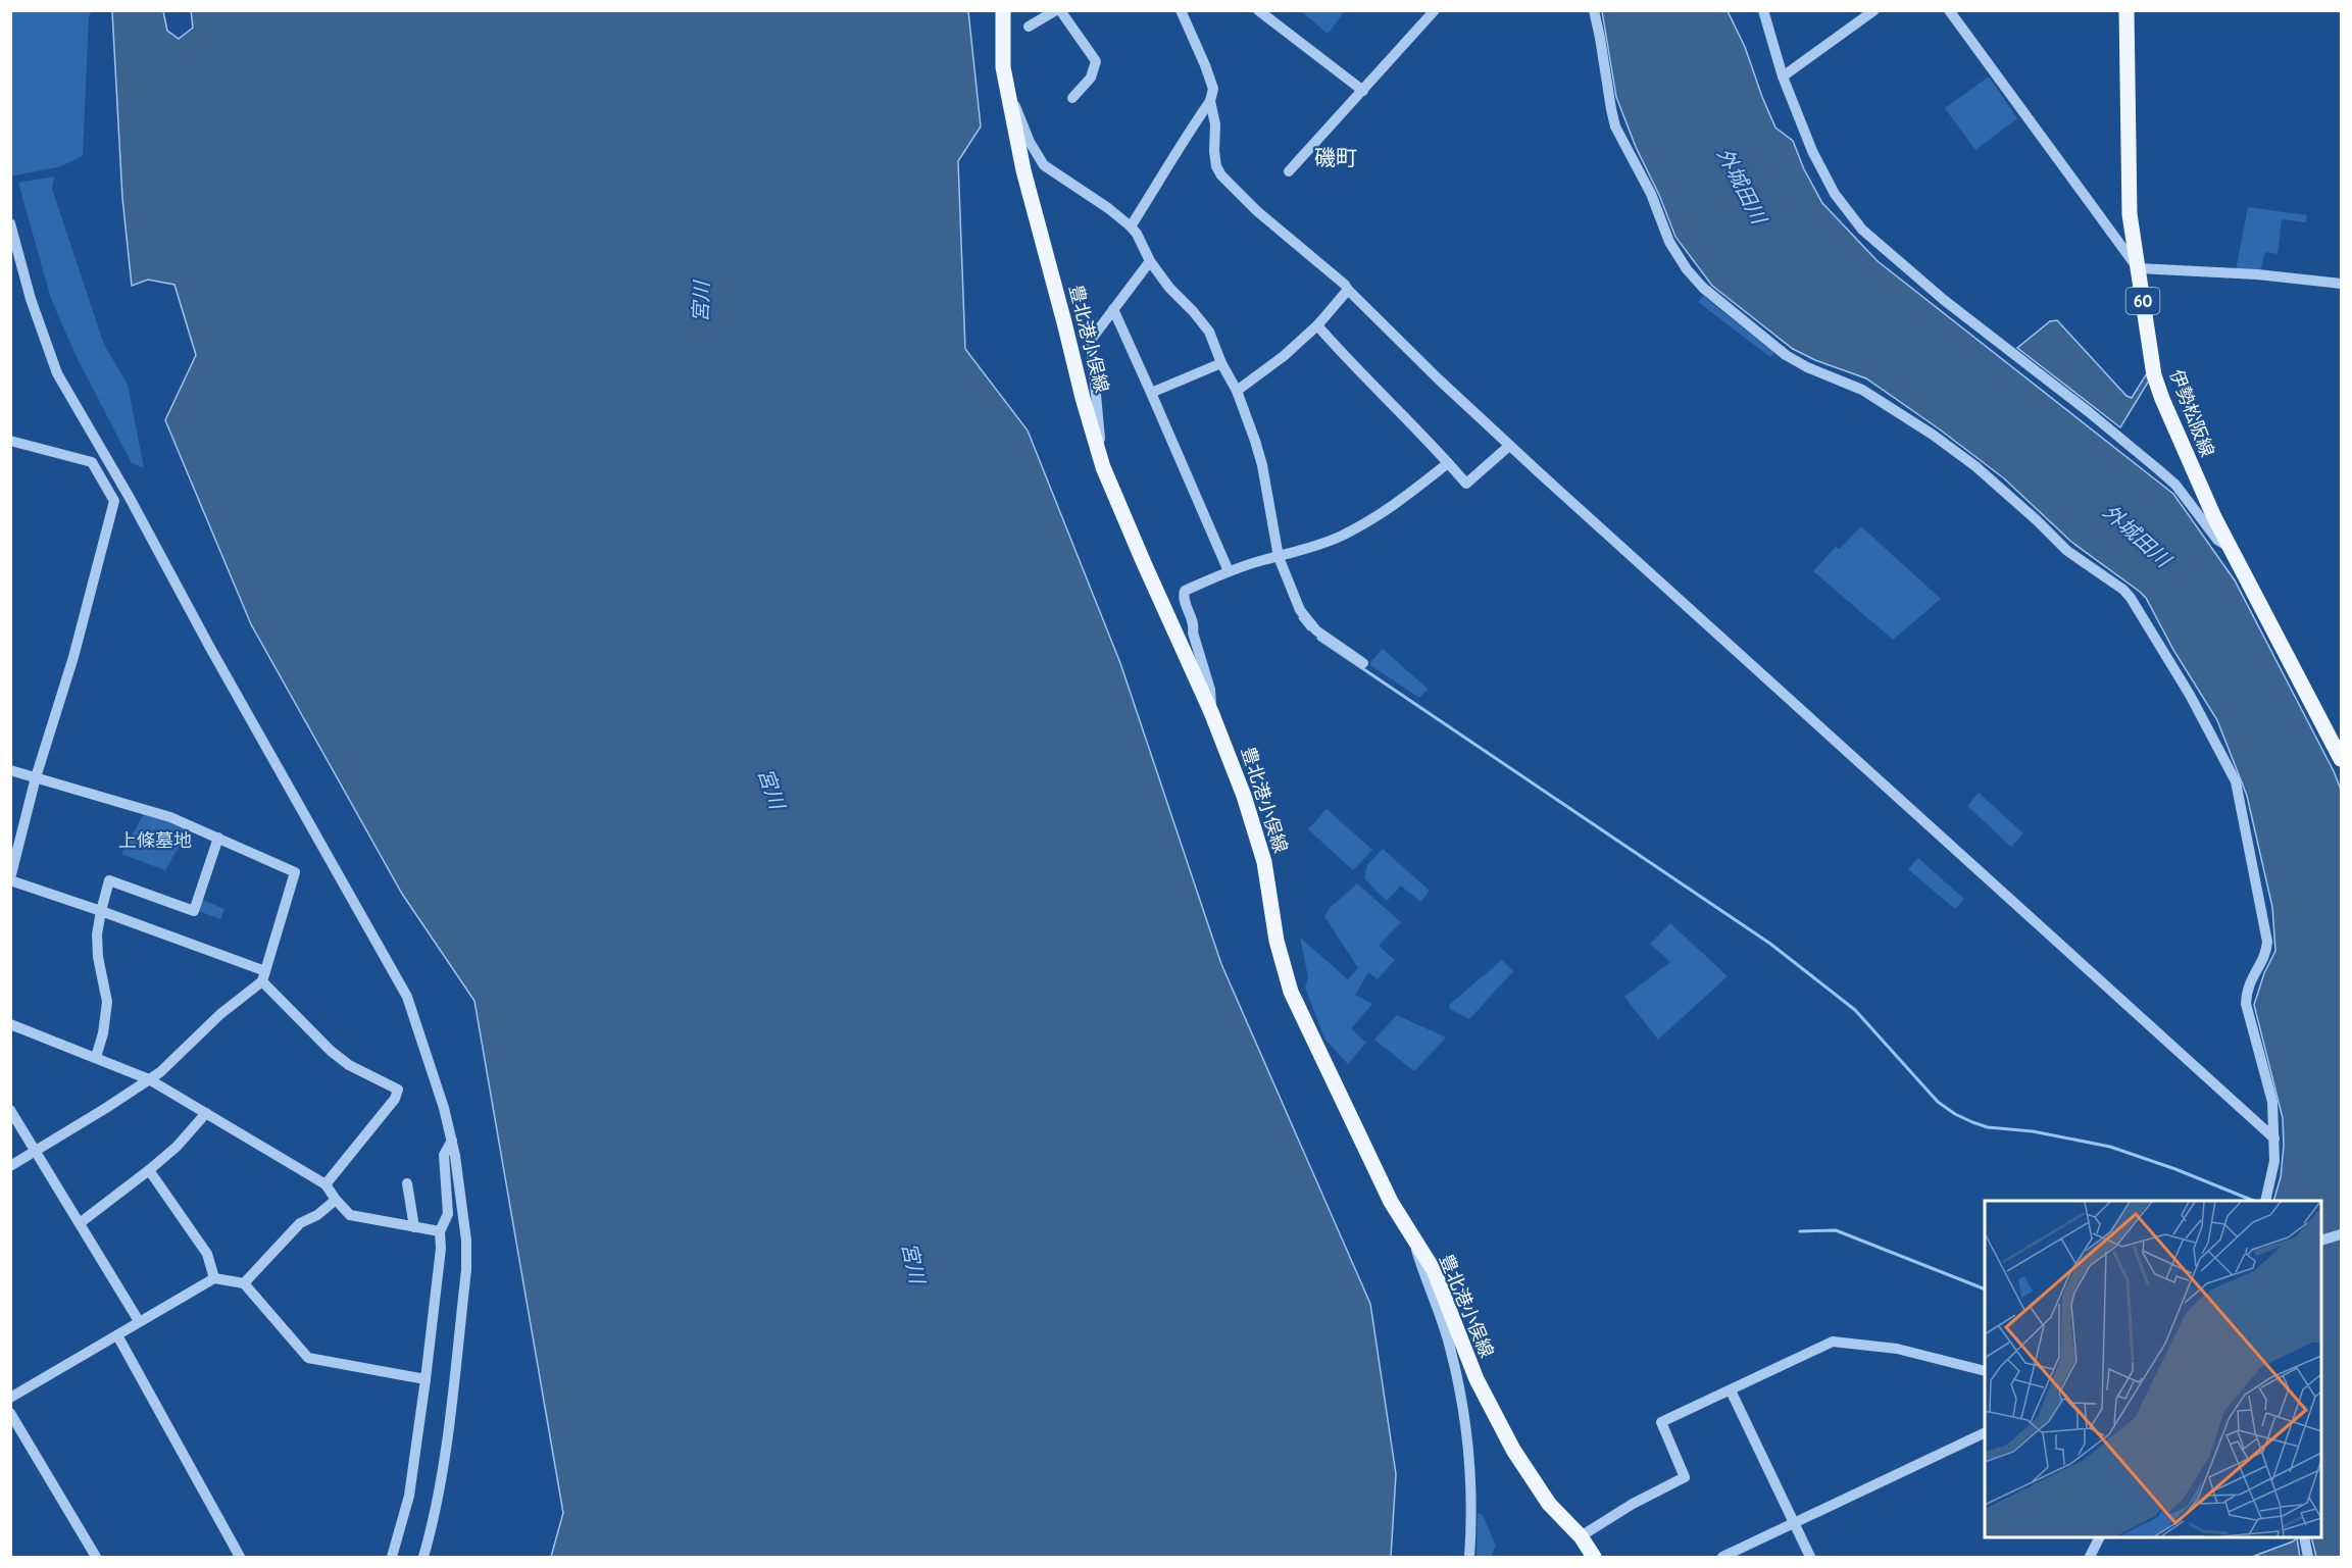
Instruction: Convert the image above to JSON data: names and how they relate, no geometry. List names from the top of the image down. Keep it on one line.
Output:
{"streets":{"main road":["60","豊北港小俣線","伊勢松阪線"]},"districts":["磯町"],"water":["外城田川","宮川"],"parks":["上條墓地"]}
